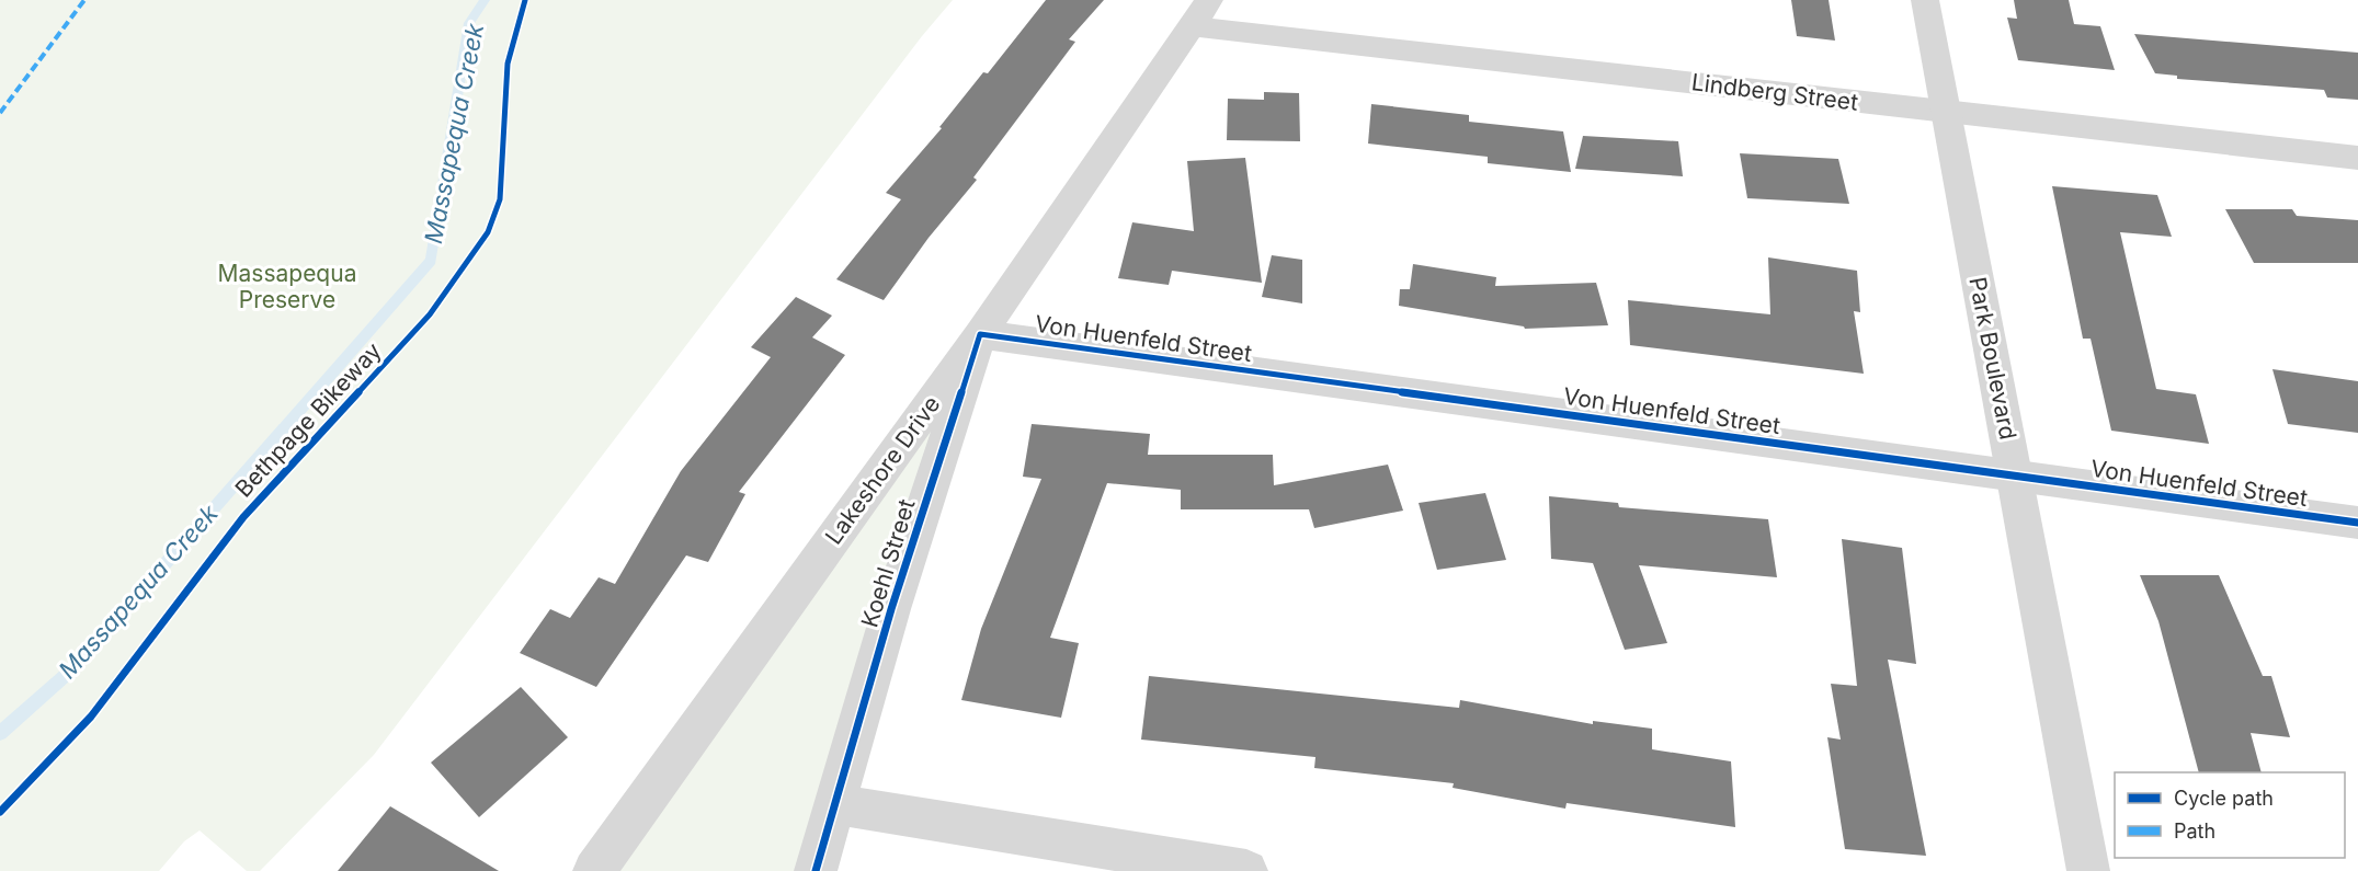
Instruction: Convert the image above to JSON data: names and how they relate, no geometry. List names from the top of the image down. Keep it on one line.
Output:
{"streets":{"street":["Lindberg Street","Von Huenfeld Street","Park Boulevard","Lakeshore Drive","Koehl Street"],"cycle path":["Bethpage Bikeway"]},"crossings":[["Lindberg Street","Park Boulevard"],["Lindberg Street","Lakeshore Drive"],["Von Huenfeld Street","Park Boulevard"],["Von Huenfeld Street","Lakeshore Drive"],["Von Huenfeld Street","Koehl Street"],["Lakeshore Drive","Koehl Street"]],"water":["Massapequa Creek"],"parks":["Massapequa Preserve"],"legend":["Cycle path","Path"]}
